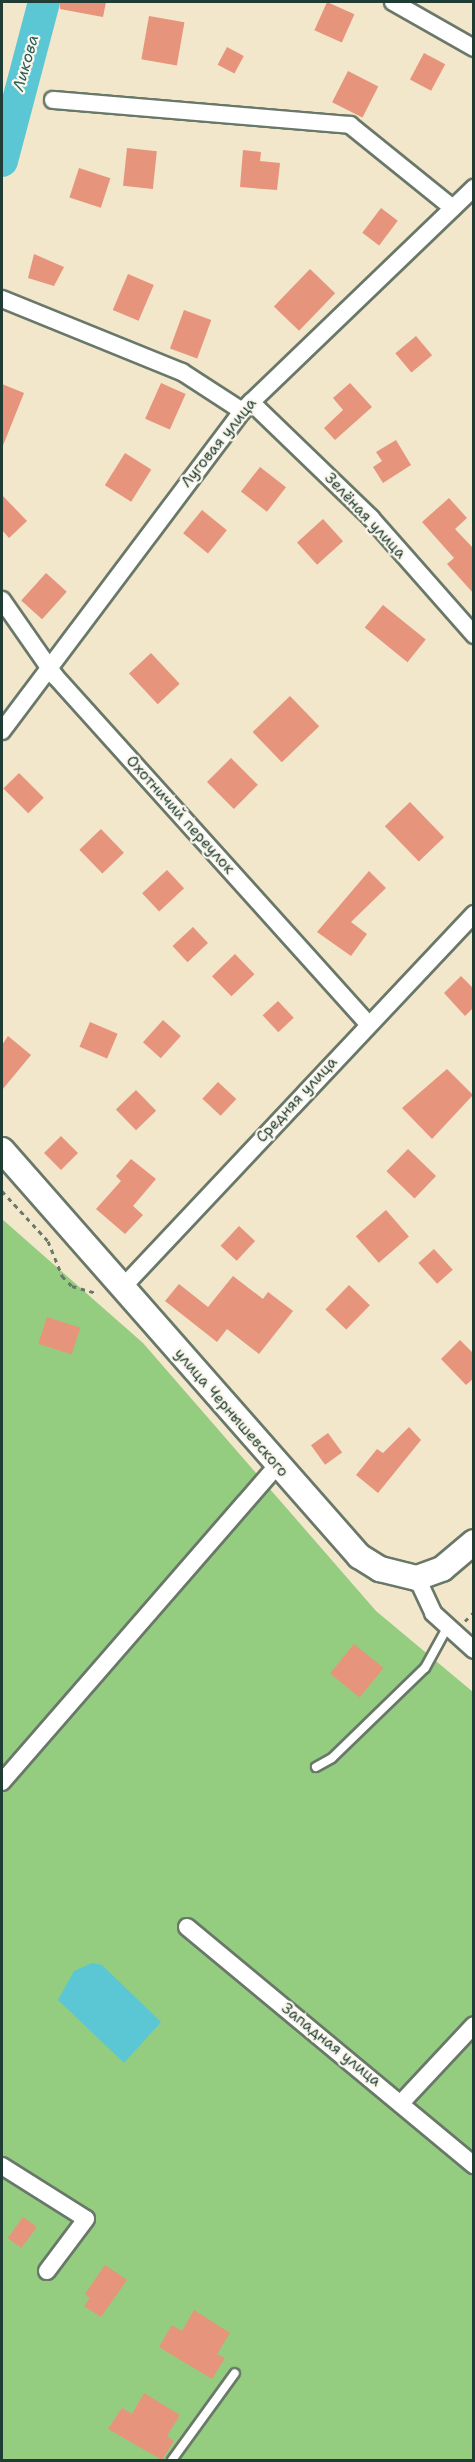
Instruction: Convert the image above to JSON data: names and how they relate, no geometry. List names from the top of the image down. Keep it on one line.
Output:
{"streets":{"street":["Луговая улица","Зелёная улица","Охотничий переулок","Средняя улица","улица Чернышевского","Западная улица"]},"crossings":[["Луговая улица","Зелёная улица"],["Луговая улица","Охотничий переулок"],["Охотничий переулок","Средняя улица"],["Средняя улица","улица Чернышевского"]],"water":["Ликова"]}
